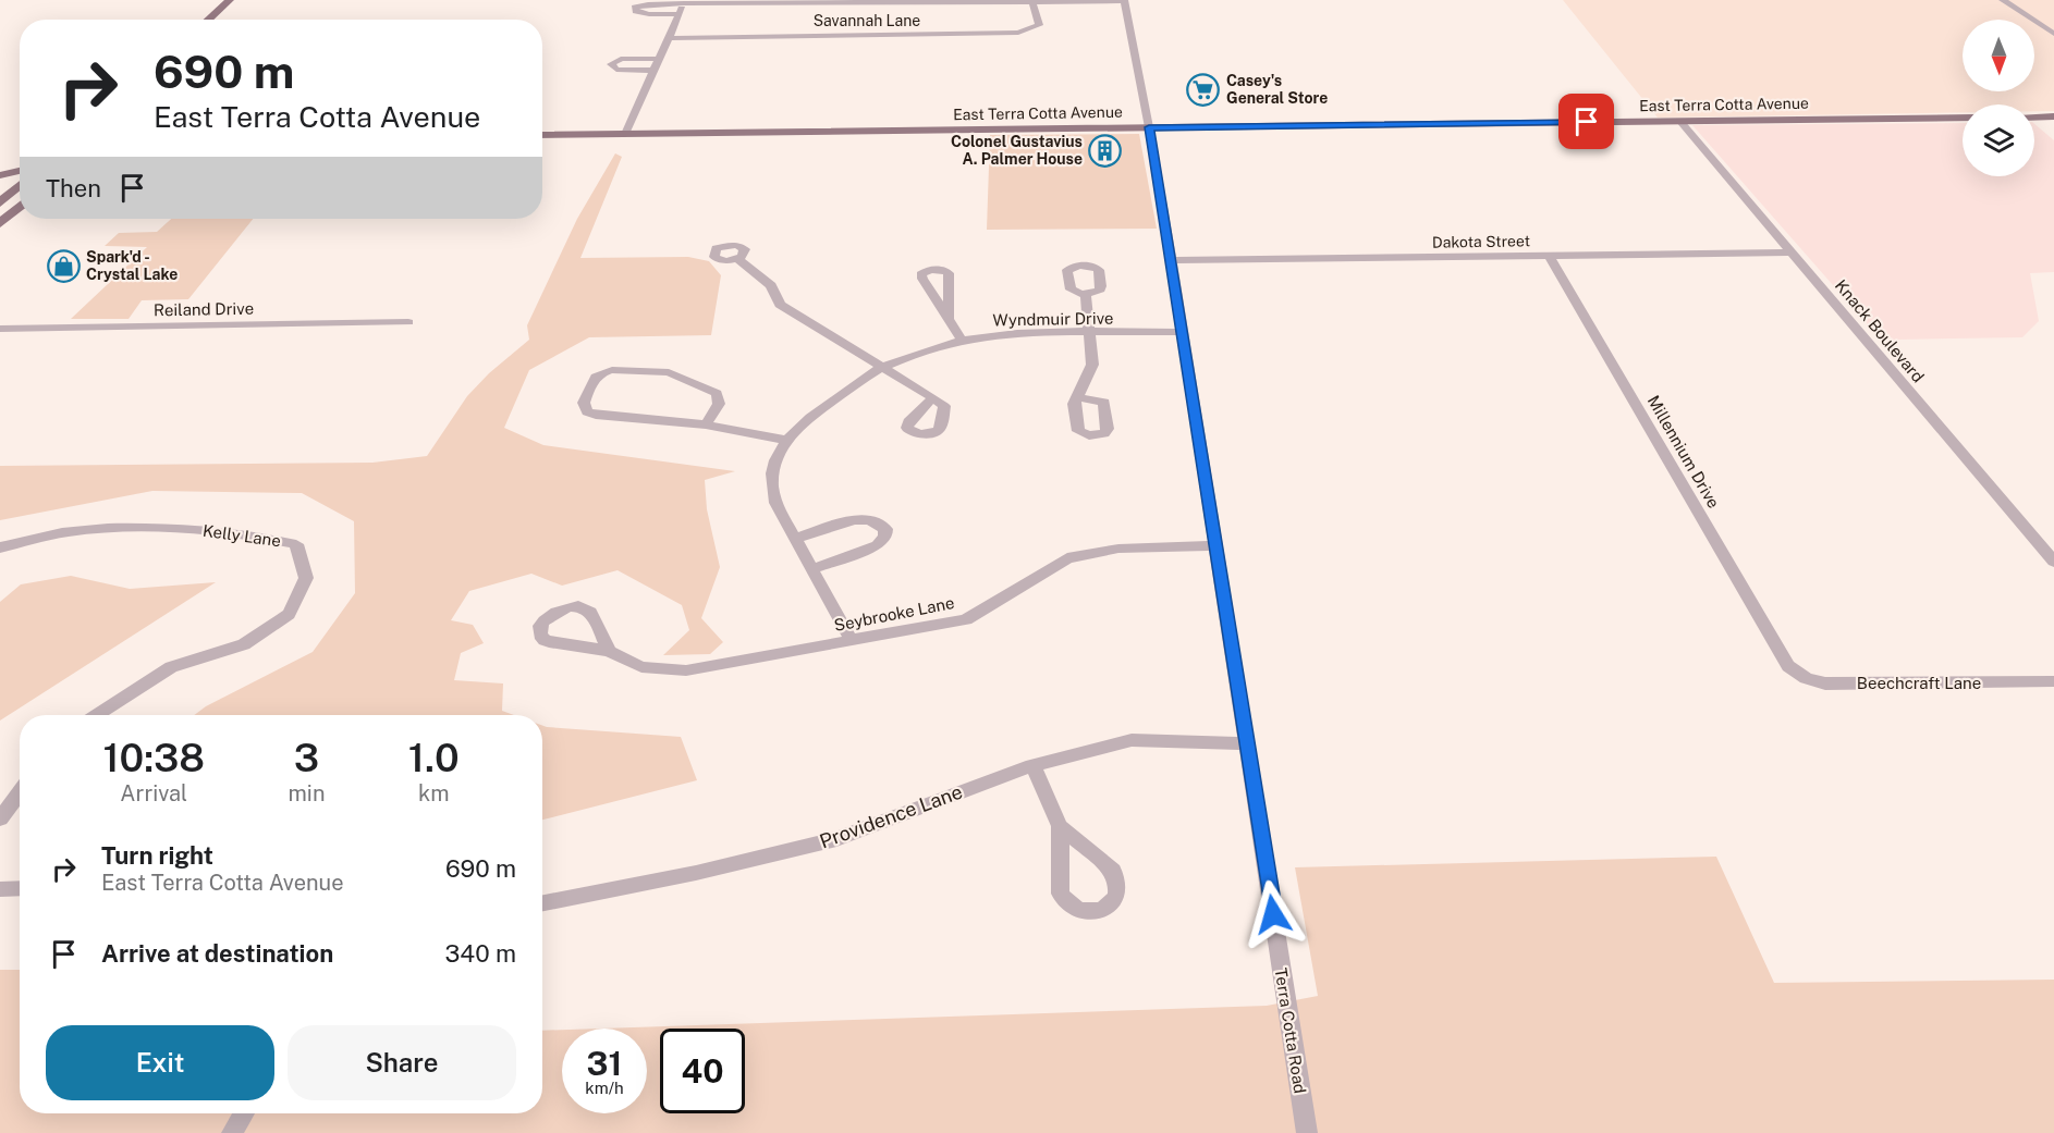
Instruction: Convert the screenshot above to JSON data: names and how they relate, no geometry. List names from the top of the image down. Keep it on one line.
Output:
{"streets":{"main road":["East Terra Cotta Avenue"],"street":["Savannah Lane","Dakota Street","Reiland Drive","Wyndmuir Drive","Knack Boulevard","Millennium Drive","Kelly Lane","Seybrooke Lane","Beechcraft Lane","Providence Lane","Terra Cotta Road"]},"crossings":[["East Terra Cotta Avenue","Knack Boulevard"],["East Terra Cotta Avenue","Terra Cotta Road"],["Dakota Street","Knack Boulevard"],["Dakota Street","Millennium Drive"],["Dakota Street","Terra Cotta Road"],["Wyndmuir Drive","Terra Cotta Road"],["Millennium Drive","Beechcraft Lane"],["Seybrooke Lane","Terra Cotta Road"],["Providence Lane","Terra Cotta Road"]],"places":{"supermarket":["Casey's General Store"],"building":["Colonel Gustavius A. Palmer House"],"shop":["Spark'd - Crystal Lake"]},"north":"bottom","page":{"turn":["690 m","East Terra Cotta Avenue"],"then":"Then","eta":["10:38","Arrival","3","min","1.0","km"],"list":[{"name":"Turn right","note":"East Terra Cotta Avenue","value":"690 m"},{"name":"Arrive at destination","value":"340 m"}],"buttons":["Exit","Share"],"speed":"31 km/h","limit":"40"}}
